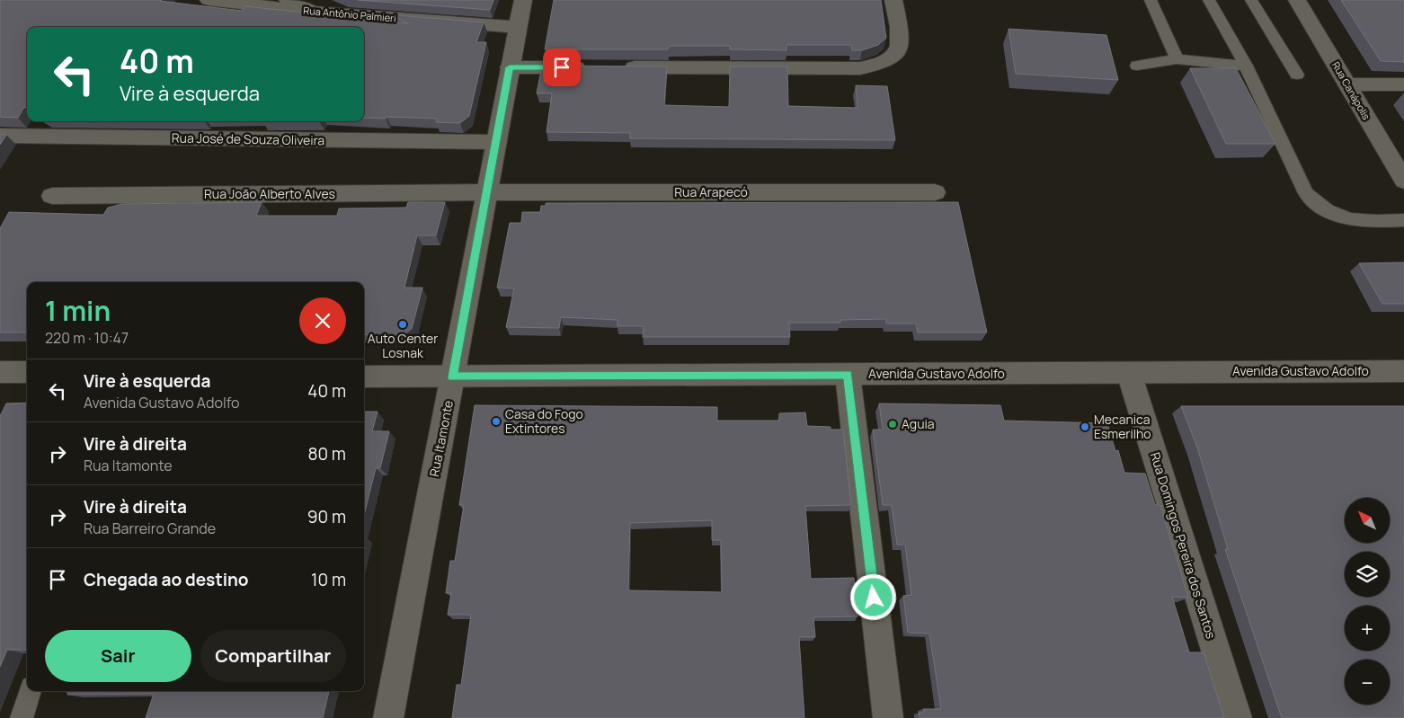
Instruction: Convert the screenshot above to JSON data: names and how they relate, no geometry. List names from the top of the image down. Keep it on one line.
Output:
{"streets":{"street":["Rua Antônio Palmieri","Rua Canápolis","Rua José de Souza Oliveira","Rua Arapecó","Rua João Alberto Alves","Avenida Gustavo Adolfo","Rua Itamonte","Rua Domingos Pereira dos Santos"]},"crossings":[["Rua Antônio Palmieri","Rua Itamonte"],["Rua José de Souza Oliveira","Rua Itamonte"],["Rua Arapecó","Rua João Alberto Alves"],["Rua Arapecó","Rua Itamonte"],["Rua João Alberto Alves","Rua Itamonte"],["Avenida Gustavo Adolfo","Rua Itamonte"],["Avenida Gustavo Adolfo","Rua Domingos Pereira dos Santos"]],"places":["Auto Center Losnak","Casa do Fogo Extintores","Aguia","Mecanica Esmerilho"],"north":"top left","page":{"turn":["40 m","Vire à esquerda"],"heading":["1 min","220 m · 10:47"],"list":[{"name":"Vire à esquerda","note":"Avenida Gustavo Adolfo","value":"40 m"},{"name":"Vire à direita","note":"Rua Itamonte","value":"80 m"},{"name":"Vire à direita","note":"Rua Barreiro Grande","value":"90 m"},{"name":"Chegada ao destino","value":"10 m"}],"map_buttons":["+","−"],"buttons":["Sair","Compartilhar"]}}
